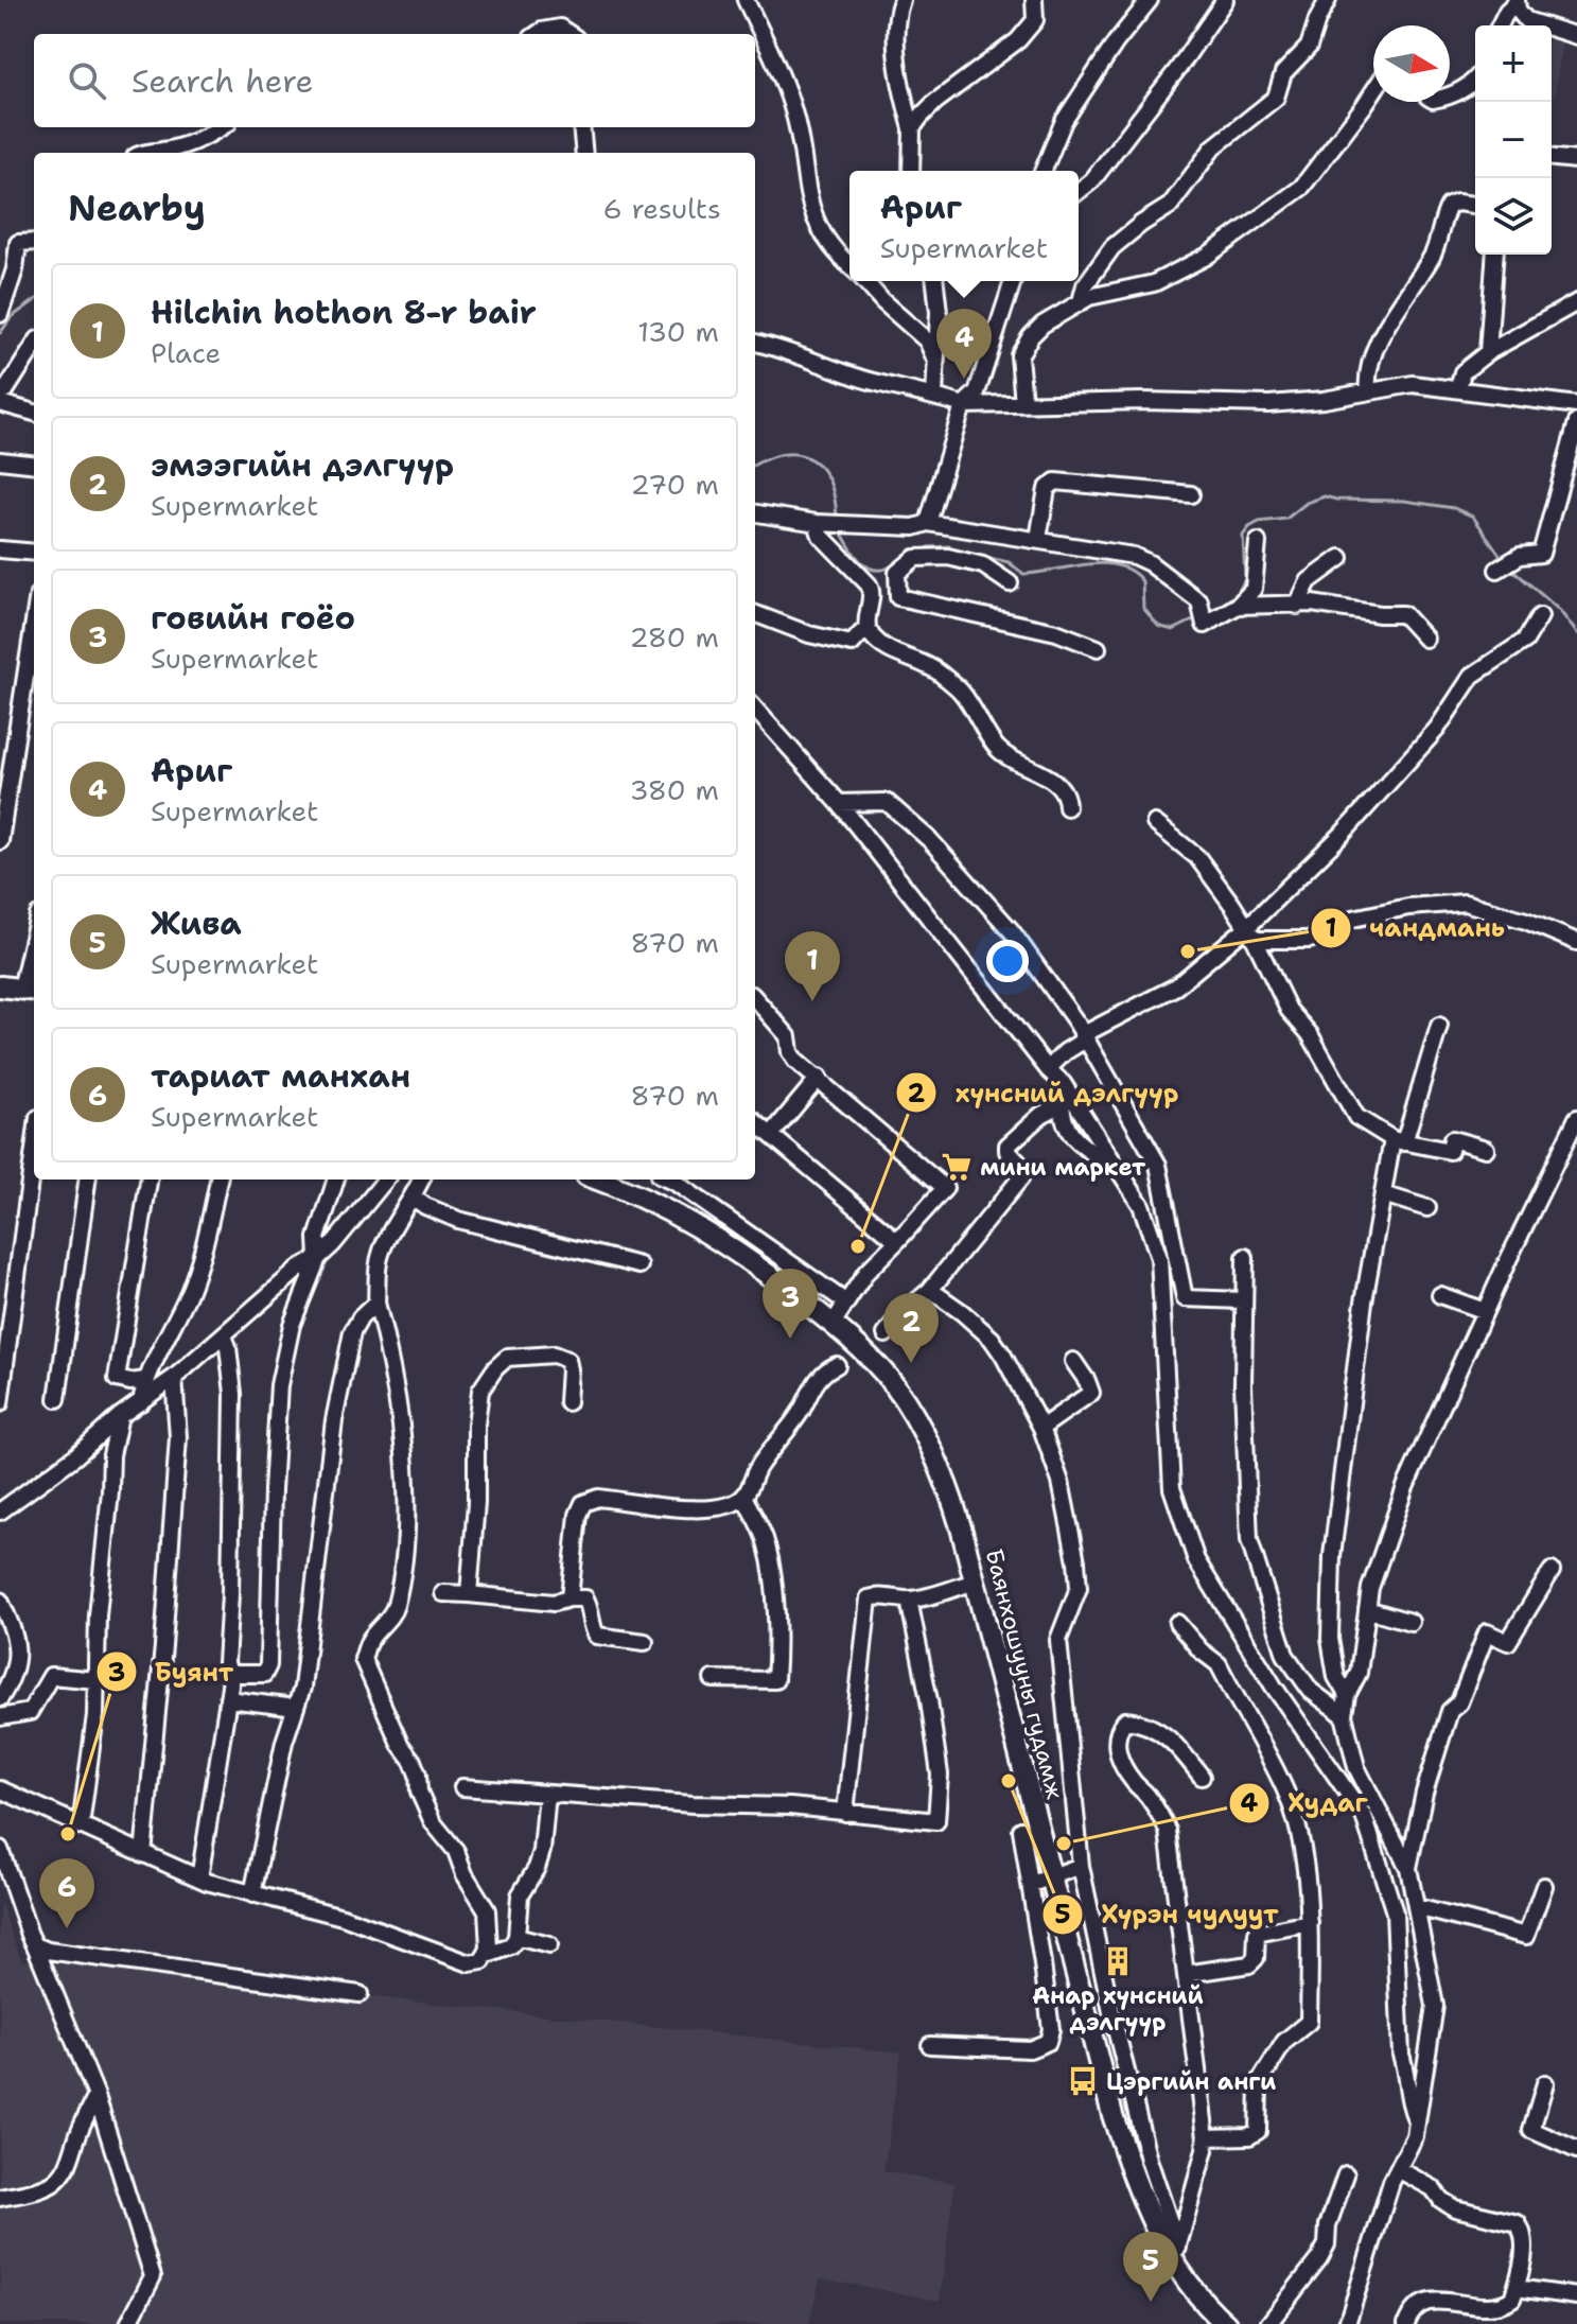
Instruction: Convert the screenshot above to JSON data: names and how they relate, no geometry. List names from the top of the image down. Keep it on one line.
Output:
{"streets":{"main road":["Баянхошууны гудамж"]},"places":{"other":["чандмань","хүнсний дэлгүүр","Хүрэн чулуут","Буянт","Худаг"],"supermarket":["мини маркет"],"building":["Анар хүнсний дэлгүүр"],"bus stop":["Цэргийн анги"]},"north":"right","page":{"map_buttons":["+","−"],"search":"Search here","heading":["Nearby","6 results"],"popup":["Ариг","Supermarket"],"list":[{"mark":"1","name":"Hilchin hothon 8-r bair","note":"Place","value":"130 m"},{"mark":"2","name":"эмээгийн дэлгүүр","note":"Supermarket","value":"270 m"},{"mark":"3","name":"говийн гоёо","note":"Supermarket","value":"280 m"},{"mark":"4","name":"Ариг","note":"Supermarket","value":"380 m"},{"mark":"5","name":"Жива","note":"Supermarket","value":"870 m"},{"mark":"6","name":"тариат манхан","note":"Supermarket","value":"870 m"}],"pins":["4","1","3","2","6","5"]}}
